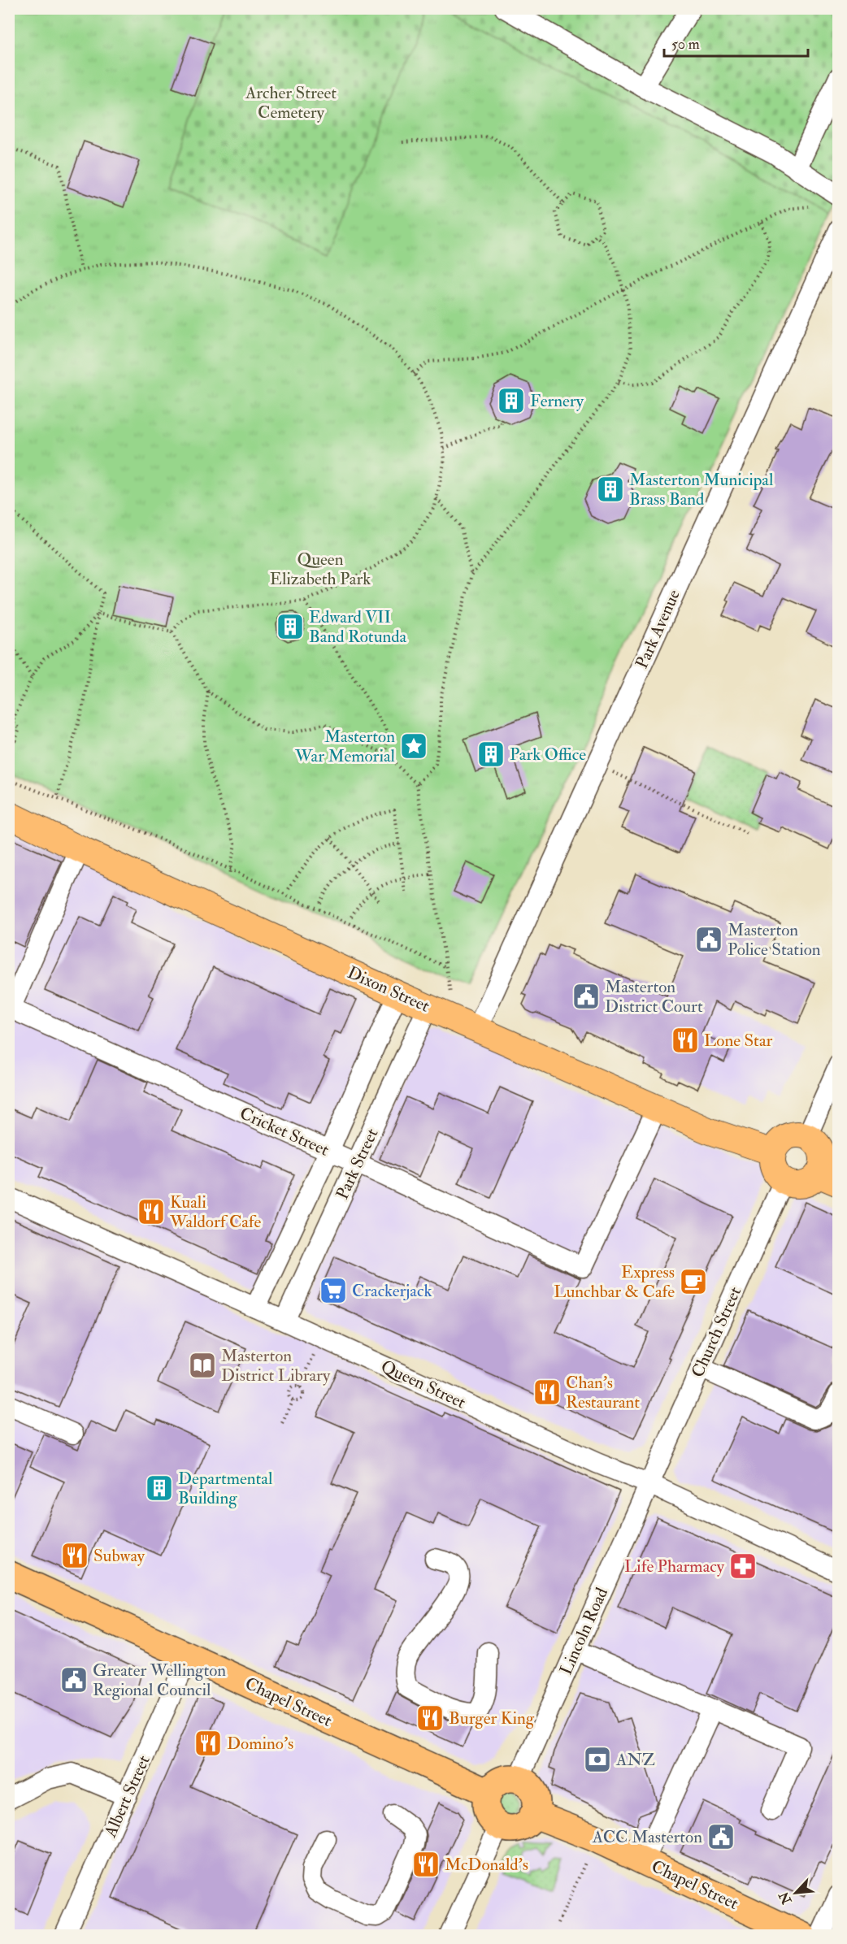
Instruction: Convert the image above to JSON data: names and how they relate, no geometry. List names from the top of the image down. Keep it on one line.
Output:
{"streets":{"highway":["Chapel Street"],"main road":["Dixon Street"],"street":["Park Avenue","Cricket Street","Park Street","Church Street","Queen Street","Lincoln Road","Albert Street"]},"crossings":[["Park Avenue","Dixon Street"],["Dixon Street","Cricket Street"],["Dixon Street","Park Street"],["Dixon Street","Church Street"],["Cricket Street","Park Street"],["Park Street","Queen Street"],["Church Street","Queen Street"],["Church Street","Lincoln Road"],["Queen Street","Lincoln Road"],["Lincoln Road","Chapel Street"],["Chapel Street","Albert Street"]],"parks":["Archer Street Cemetery","Queen Elizabeth Park"],"places":{"building":["Fernery","Masterton Municipal Brass Band","Edward VII Band Rotunda","Park Office","Departmental Building"],"place":["Masterton War Memorial"],"public building":["Masterton Police Station","Masterton District Court","Greater Wellington Regional Council","ACC Masterton"],"restaurant":["Lone Star","Kuali Waldorf Cafe","Chan's Restaurant","Subway","Burger King","Domino's","McDonald's"],"cafe":["Express Lunchbar & Cafe"],"supermarket":["Crackerjack"],"library":["Masterton District Library"],"pharmacy":["Life Pharmacy"],"bank":["ANZ"]},"scale_bar":"50 m","north":"bottom left"}
